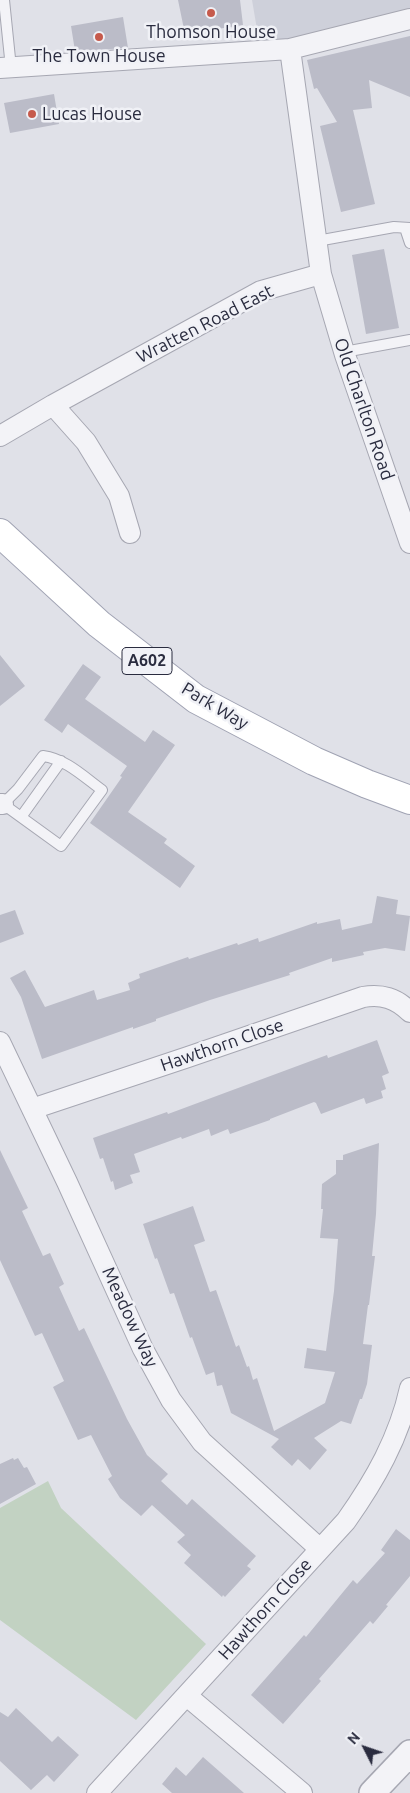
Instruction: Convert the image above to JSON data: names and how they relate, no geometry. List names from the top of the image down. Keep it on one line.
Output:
{"streets":{"main road":["A602","Park Way"],"street":["Wratten Road East","Old Charlton Road","Hawthorn Close","Meadow Way"]},"crossings":[["Wratten Road East","Old Charlton Road"],["Hawthorn Close","Meadow Way"]],"places":["Thomson House","The Town House","Lucas House"],"north":"top left"}
